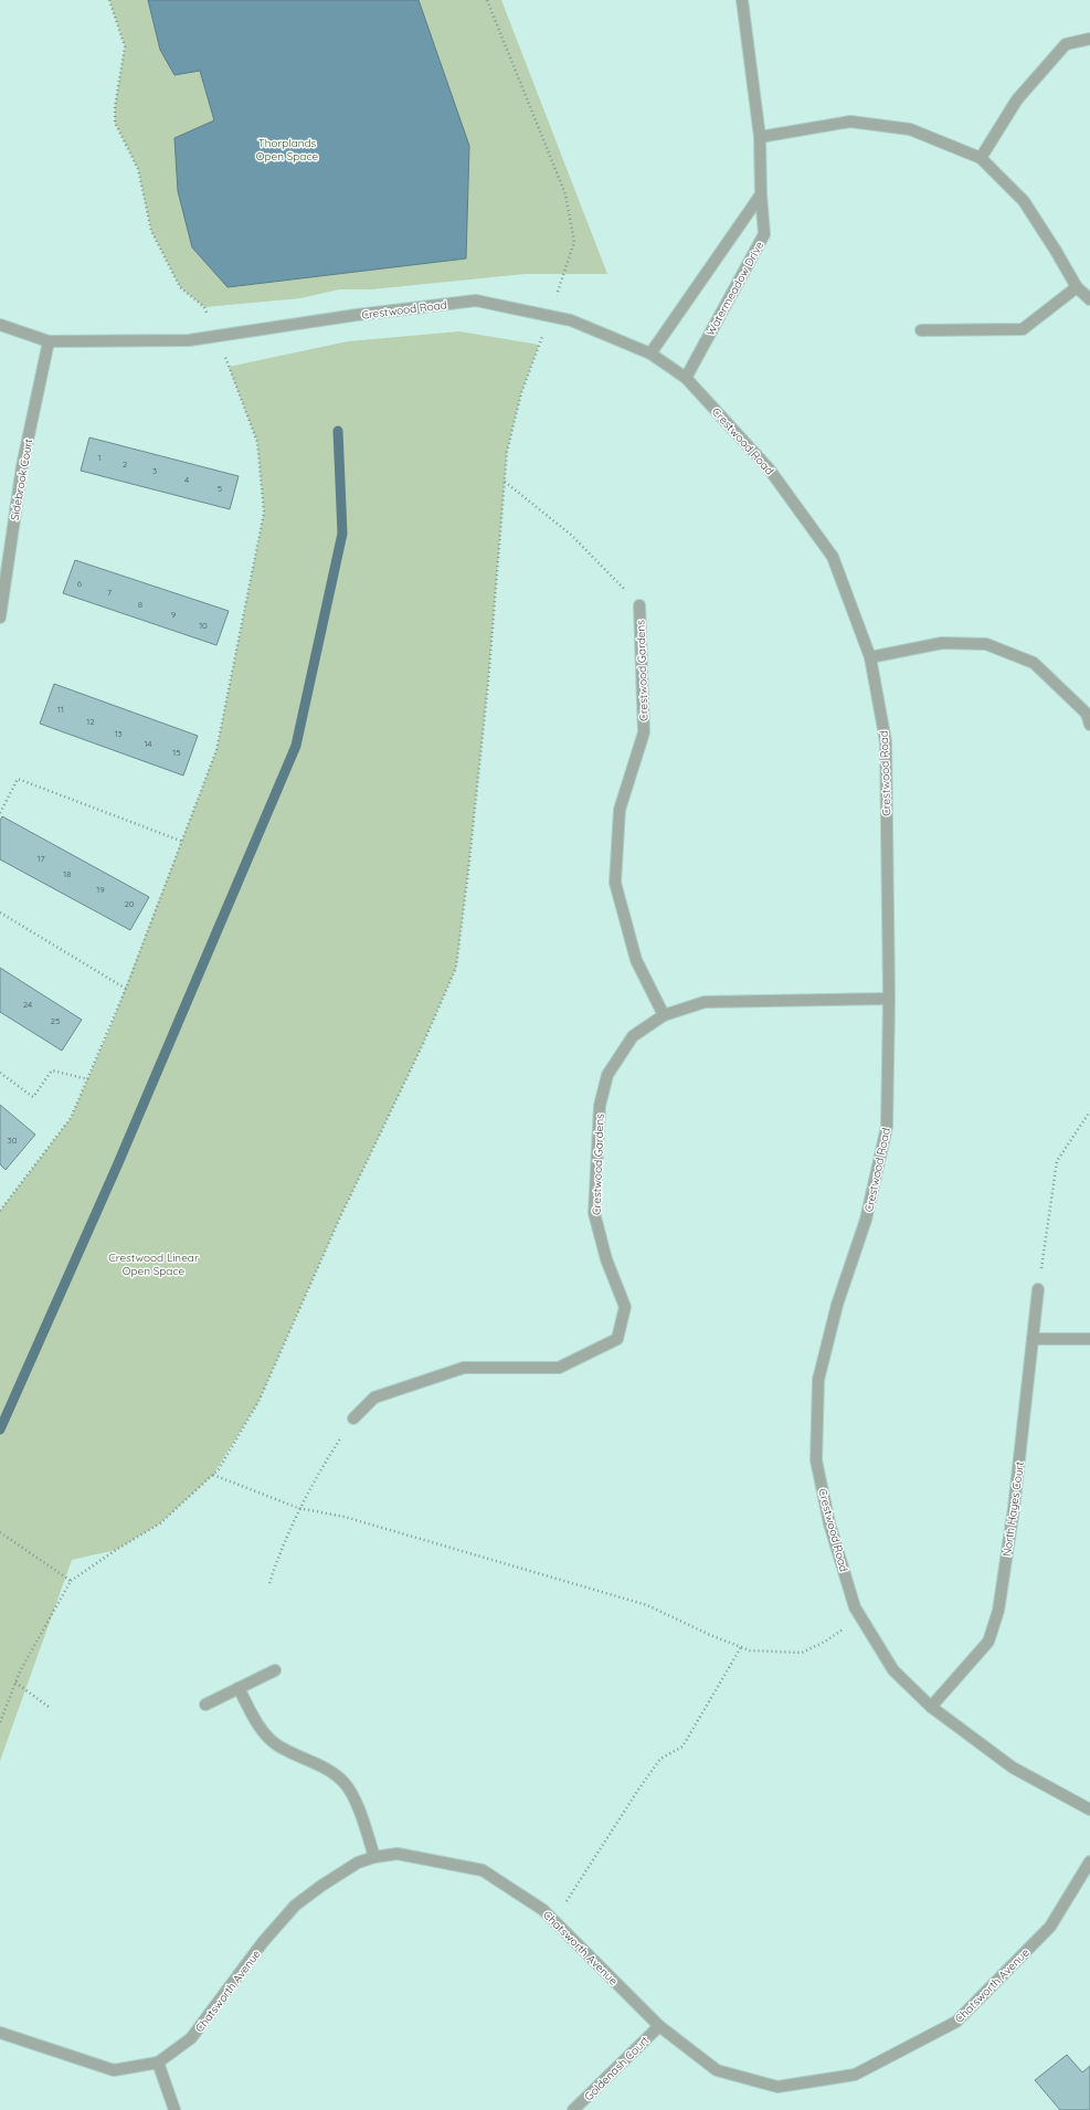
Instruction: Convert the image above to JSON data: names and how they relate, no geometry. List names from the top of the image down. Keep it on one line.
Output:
{"streets":{"street":["Watermeadow Drive","Crestwood Road","Sidebrook Court","Crestwood Gardens","North Hayes Court","Chatsworth Avenue","Goldenash Court"]},"crossings":[["Watermeadow Drive","Crestwood Road"],["Crestwood Road","Sidebrook Court"],["Crestwood Road","Crestwood Gardens"],["Crestwood Road","North Hayes Court"],["Chatsworth Avenue","Goldenash Court"]],"parks":["Thorplands Open Space","Crestwood Linear Open Space"],"house_numbers":["1","2","3","4","5","6","7","8","9","10","11","12","13","14","15","17","18","19","20","24","25","30"]}
